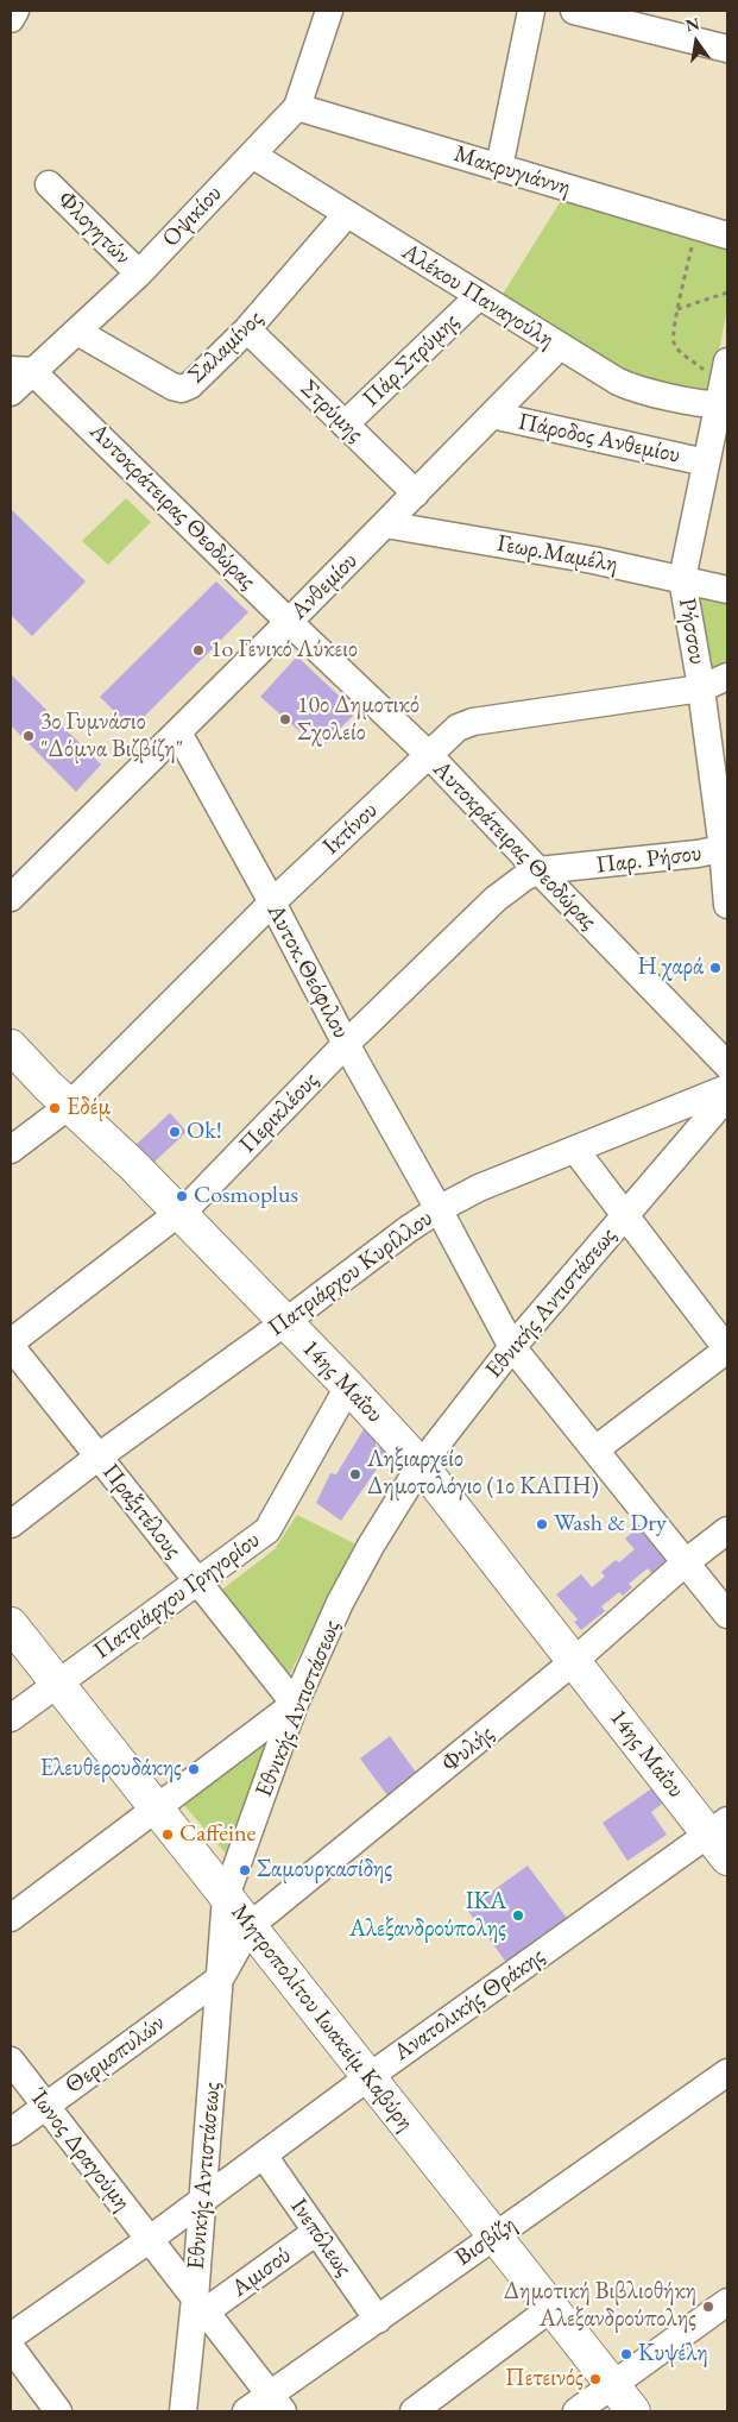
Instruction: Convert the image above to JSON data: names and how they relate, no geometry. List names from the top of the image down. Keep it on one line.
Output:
{"streets":{"main road":["14ης Μαΐου","Μητροπολίτου Ιωακείμ Καβύρη"],"street":["Μακρυγιάννη","Οψικίου","Φλογητών","Αλέκου Παναγούλη","Σαλαμίνος","Πάρ.Στρύμης","Στρύμης","Πάροδος Ανθεμίου","Αυτοκράτειρας Θεοδώρας","Γεωρ.Μαμέλη","Ανθεμίου","Ρήσσου","Ικτίνου","Παρ. Ρήσου","Αυτοκ.Θεόφιλου","Περικλέους","Πατριάρχου Κυρίλλου","Εθνικής Αντιστάσεως","Πραξιτέλους","Πατριάρχου Γρηγορίου","Φυλής","Ανατολικής Θράκης","Θερμοπυλών","Ίωνος Δραγούμη","Ινεπόλεως","Βισβίζη","Αμισού"]},"crossings":[["Μακρυγιάννη","Οψικίου"],["Οψικίου","Φλογητών"],["Οψικίου","Αλέκου Παναγούλη"],["Οψικίου","Σαλαμίνος"],["Οψικίου","Αυτοκράτειρας Θεοδώρας"],["Αλέκου Παναγούλη","Σαλαμίνος"],["Αλέκου Παναγούλη","Πάρ.Στρύμης"],["Αλέκου Παναγούλη","Ανθεμίου"],["Αλέκου Παναγούλη","Ρήσσου"],["Σαλαμίνος","Στρύμης"],["Πάρ.Στρύμης","Στρύμης"],["Στρύμης","Ανθεμίου"],["Πάροδος Ανθεμίου","Ανθεμίου"],["Πάροδος Ανθεμίου","Ρήσσου"],["Αυτοκράτειρας Θεοδώρας","Ανθεμίου"],["Αυτοκράτειρας Θεοδώρας","Ικτίνου"],["Αυτοκράτειρας Θεοδώρας","Παρ. Ρήσου"],["Αυτοκράτειρας Θεοδώρας","Περικλέους"],["Γεωρ.Μαμέλη","Ανθεμίου"],["Γεωρ.Μαμέλη","Ρήσσου"],["Ανθεμίου","Αυτοκ.Θεόφιλου"],["Ρήσσου","Ικτίνου"],["Ρήσσου","Παρ. Ρήσου"],["Ικτίνου","Αυτοκ.Θεόφιλου"],["Ικτίνου","14ης Μαΐου"],["Παρ. Ρήσου","Περικλέους"],["Αυτοκ.Θεόφιλου","Περικλέους"],["Αυτοκ.Θεόφιλου","Πατριάρχου Κυρίλλου"],["Αυτοκ.Θεόφιλου","Εθνικής Αντιστάσεως"],["Αυτοκ.Θεόφιλου","Φυλής"],["Περικλέους","14ης Μαΐου"],["Περικλέους","Πραξιτέλους"],["Πατριάρχου Κυρίλλου","14ης Μαΐου"],["Πατριάρχου Κυρίλλου","Πραξιτέλους"],["Εθνικής Αντιστάσεως","14ης Μαΐου"],["Εθνικής Αντιστάσεως","Πραξιτέλους"],["Εθνικής Αντιστάσεως","Φυλής"],["Εθνικής Αντιστάσεως","Ανατολικής Θράκης"],["Εθνικής Αντιστάσεως","Μητροπολίτου Ιωακείμ Καβύρη"],["Εθνικής Αντιστάσεως","Θερμοπυλών"],["Εθνικής Αντιστάσεως","Ίωνος Δραγούμη"],["Εθνικής Αντιστάσεως","Αμισού"],["14ης Μαΐου","Πατριάρχου Γρηγορίου"],["14ης Μαΐου","Φυλής"],["14ης Μαΐου","Ανατολικής Θράκης"],["Πραξιτέλους","Πατριάρχου Γρηγορίου"],["Πατριάρχου Γρηγορίου","Μητροπολίτου Ιωακείμ Καβύρη"],["Φυλής","Μητροπολίτου Ιωακείμ Καβύρη"],["Φυλής","Θερμοπυλών"],["Ανατολικής Θράκης","Μητροπολίτου Ιωακείμ Καβύρη"],["Ανατολικής Θράκης","Ίωνος Δραγούμη"],["Ανατολικής Θράκης","Ινεπόλεως"],["Μητροπολίτου Ιωακείμ Καβύρη","Βισβίζη"],["Θερμοπυλών","Ίωνος Δραγούμη"],["Ίωνος Δραγούμη","Αμισού"],["Ινεπόλεως","Βισβίζη"],["Ινεπόλεως","Αμισού"]],"places":["1o Γενικό Λύκειο","10ο Δημοτικό Σχολείο","3ο Γυμνάσιο \"Δόμνα Βιζβίζη\"","Η χαρά","Εδέμ","Ok!","Cosmoplus","Ληξιαρχείο Δημοτολόγιο (1ο ΚΑΠΗ)","Wash & Dry","Ελευθερουδάκης","Caffeine","Σαμουρκασίδης","ΙΚΑ Αλεξανδρούπολης","Δημοτική Βιβλιοθήκη Αλεξανδρούπολης","Κυψέλη","Πετεινός"],"north":"top"}
